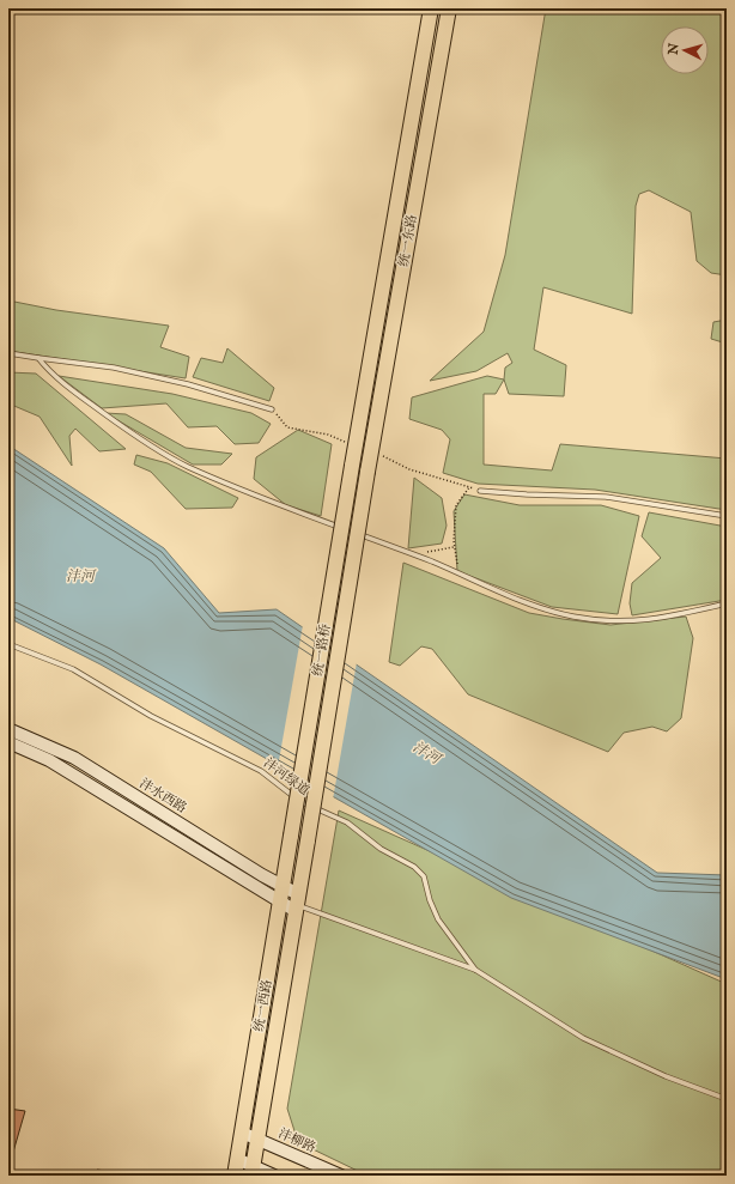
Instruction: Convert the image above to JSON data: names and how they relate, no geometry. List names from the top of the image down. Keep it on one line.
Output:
{"streets":{"main road":["统一东路","统一路桥","统一西路"],"street":["沣水西路","沣柳路"],"lane":["沣河绿道"]},"crossings":[["统一东路","统一路桥"],["统一路桥","统一西路"],["沣水西路","统一西路"],["统一西路","沣柳路"]],"water":["沣河"],"north":"left"}
